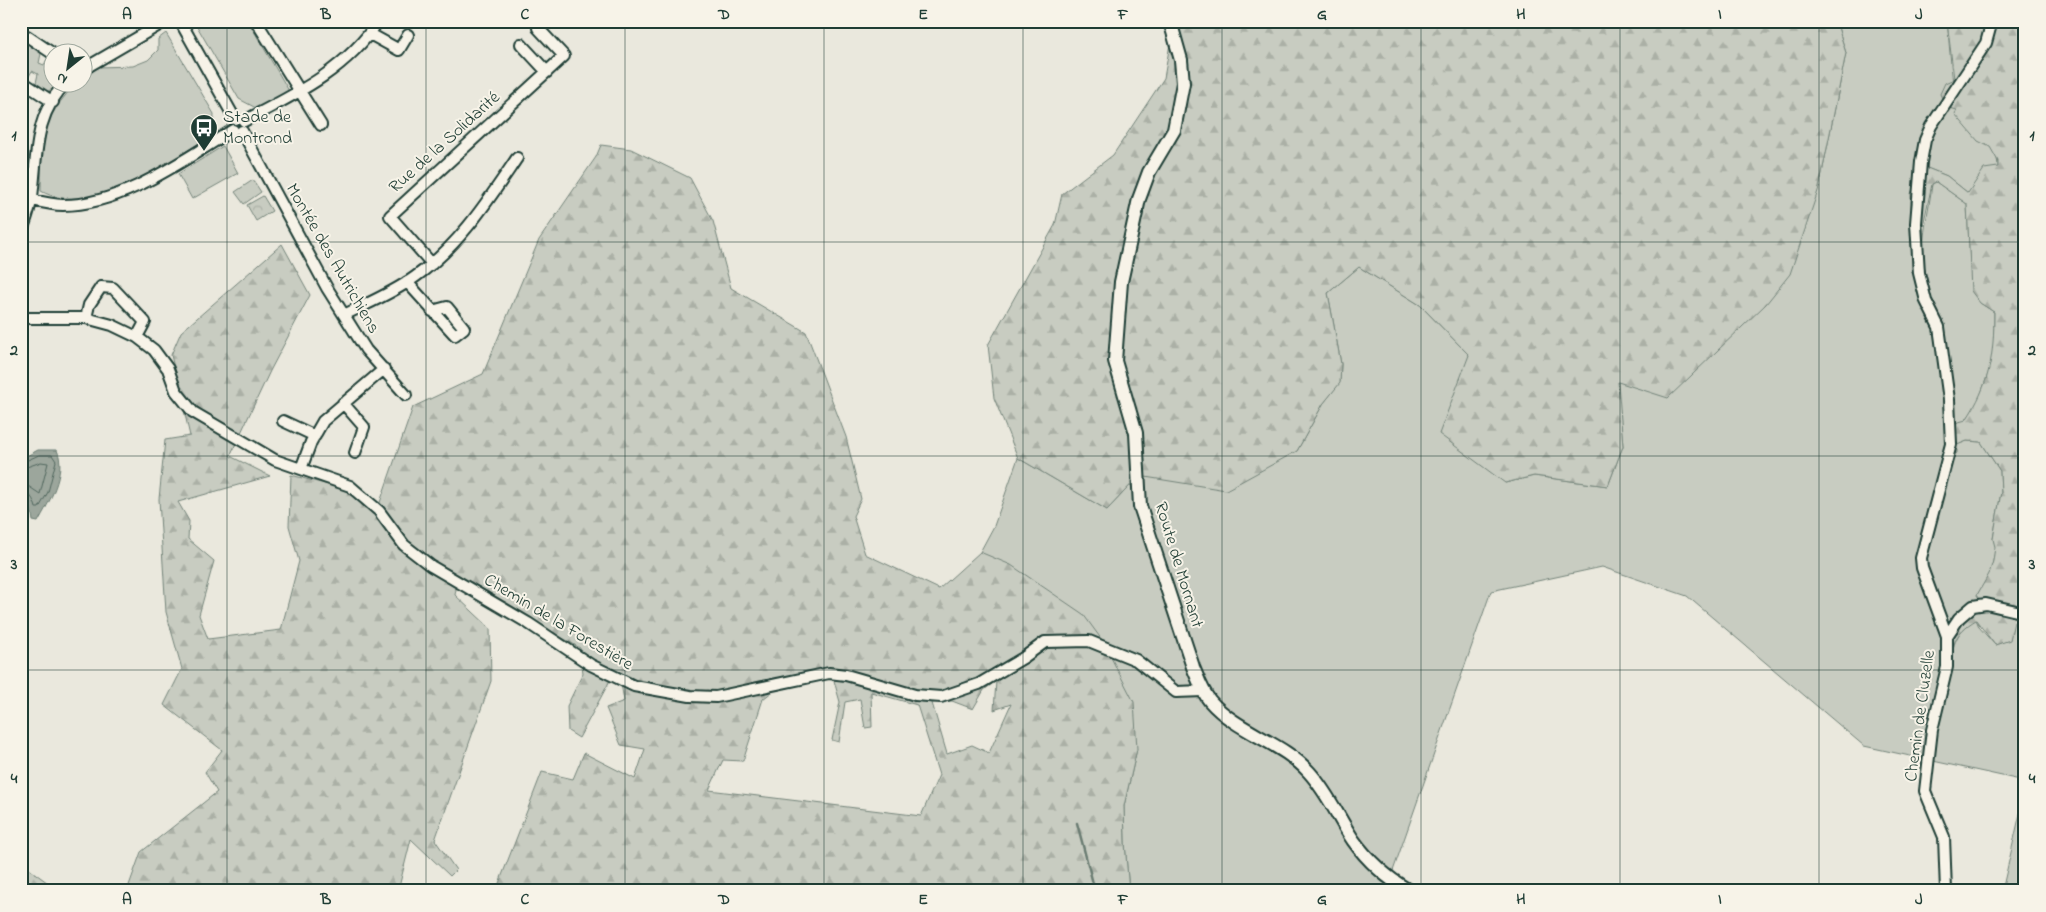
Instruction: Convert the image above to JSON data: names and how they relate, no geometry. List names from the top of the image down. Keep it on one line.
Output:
{"streets":{"main road":["Route de Mornant"],"street":["Rue de la Solidarité","Montée des Autrichiens","Chemin de la Forestière","Chemin de Cluzelle"]},"crossings":[["Route de Mornant","Chemin de la Forestière"]],"places":{"bus stop":["Stade de Montrond"]},"north":"bottom left","grid":{"columns":["A","B","C","D","E","F","G","H","I","J"],"rows":["1","2","3","4"]}}
